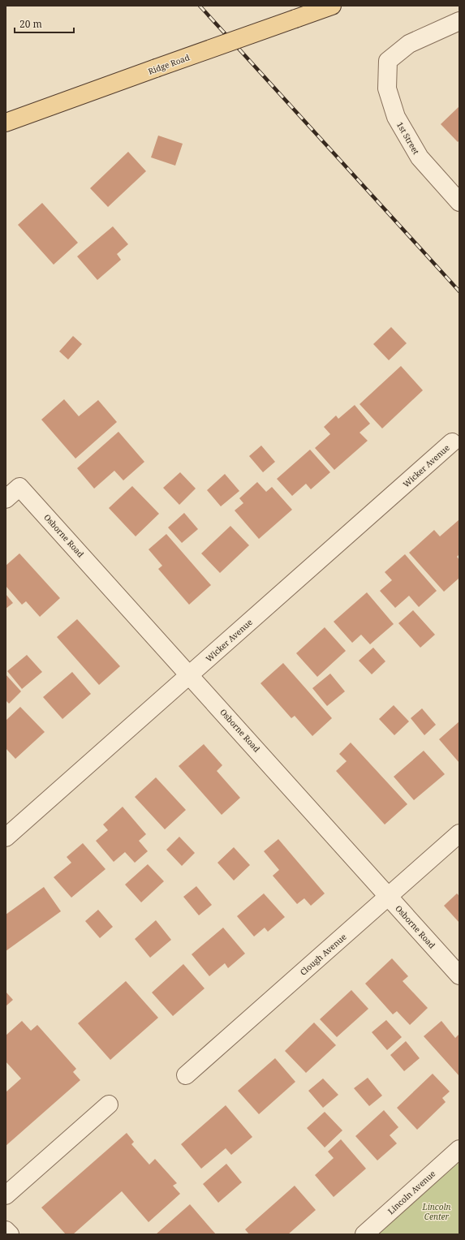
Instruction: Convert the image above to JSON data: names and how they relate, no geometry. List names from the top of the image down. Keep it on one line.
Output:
{"streets":{"main road":["Ridge Road"],"street":["1st Street","Wicker Avenue","Osborne Road","Clough Avenue","Lincoln Avenue"]},"crossings":[["Wicker Avenue","Osborne Road"],["Osborne Road","Clough Avenue"]],"parks":["Lincoln Center"],"scale_bar":"20 m"}
